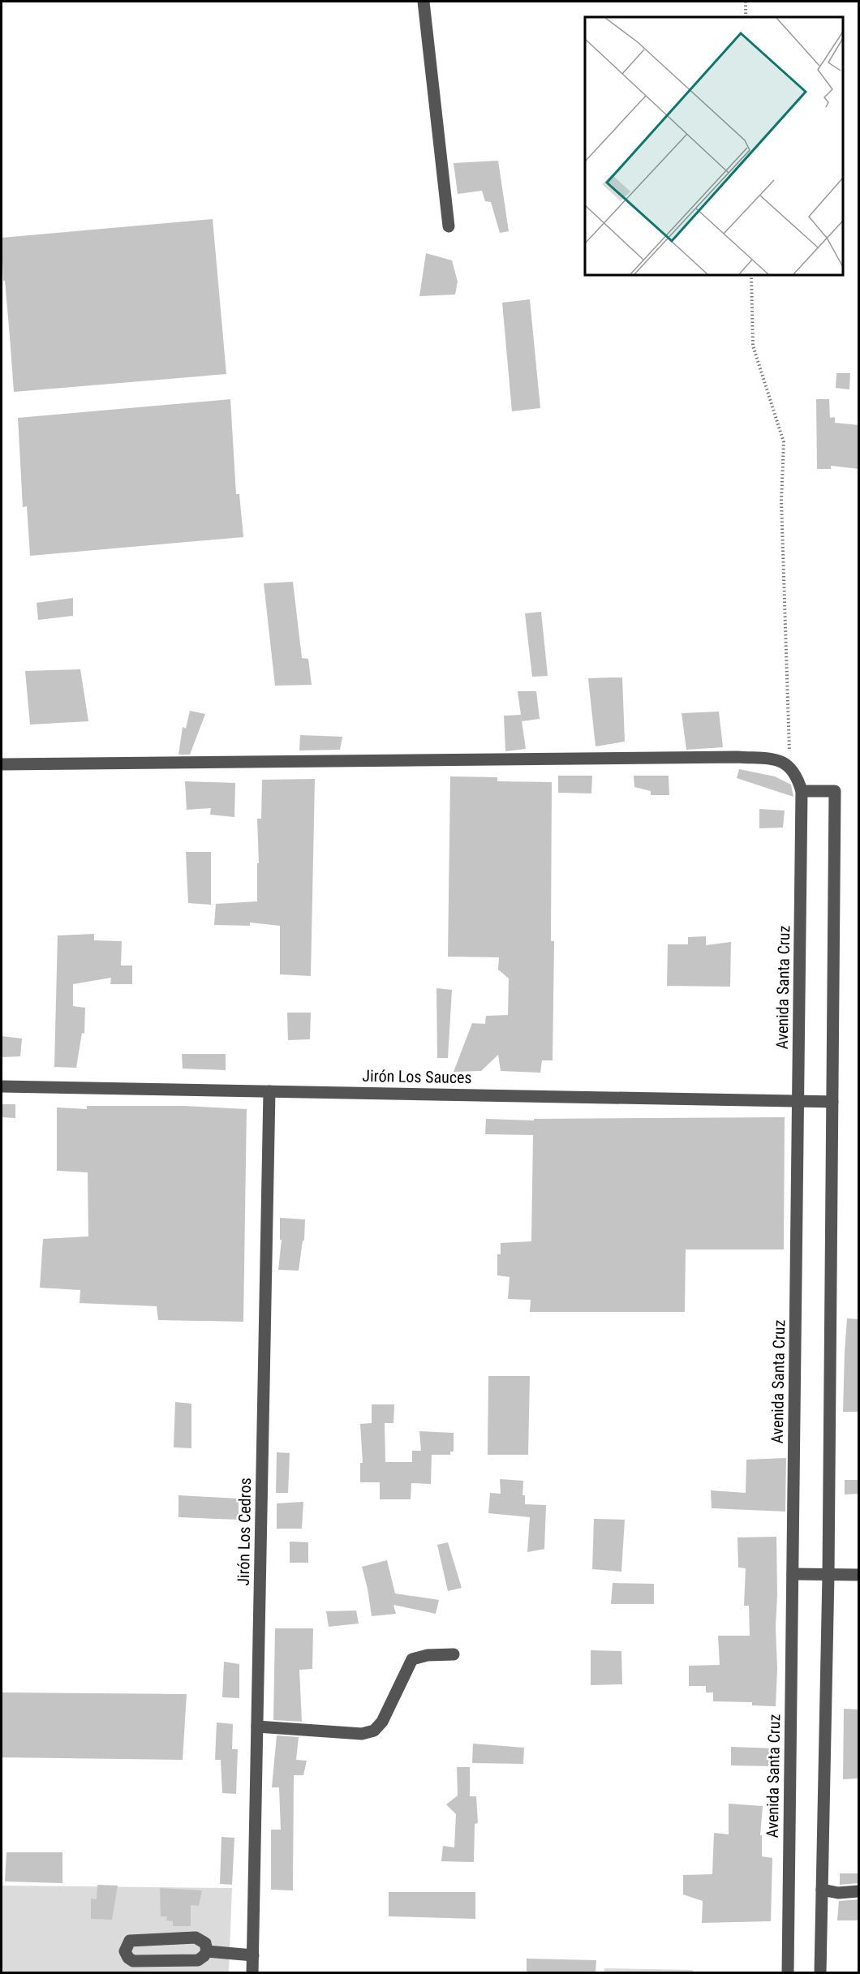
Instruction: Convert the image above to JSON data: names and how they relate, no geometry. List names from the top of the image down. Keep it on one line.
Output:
{"streets":{"street":["Avenida Santa Cruz","Jirón Los Sauces","Jirón Los Cedros"]},"crossings":[["Avenida Santa Cruz","Jirón Los Sauces"],["Jirón Los Sauces","Jirón Los Cedros"]]}
